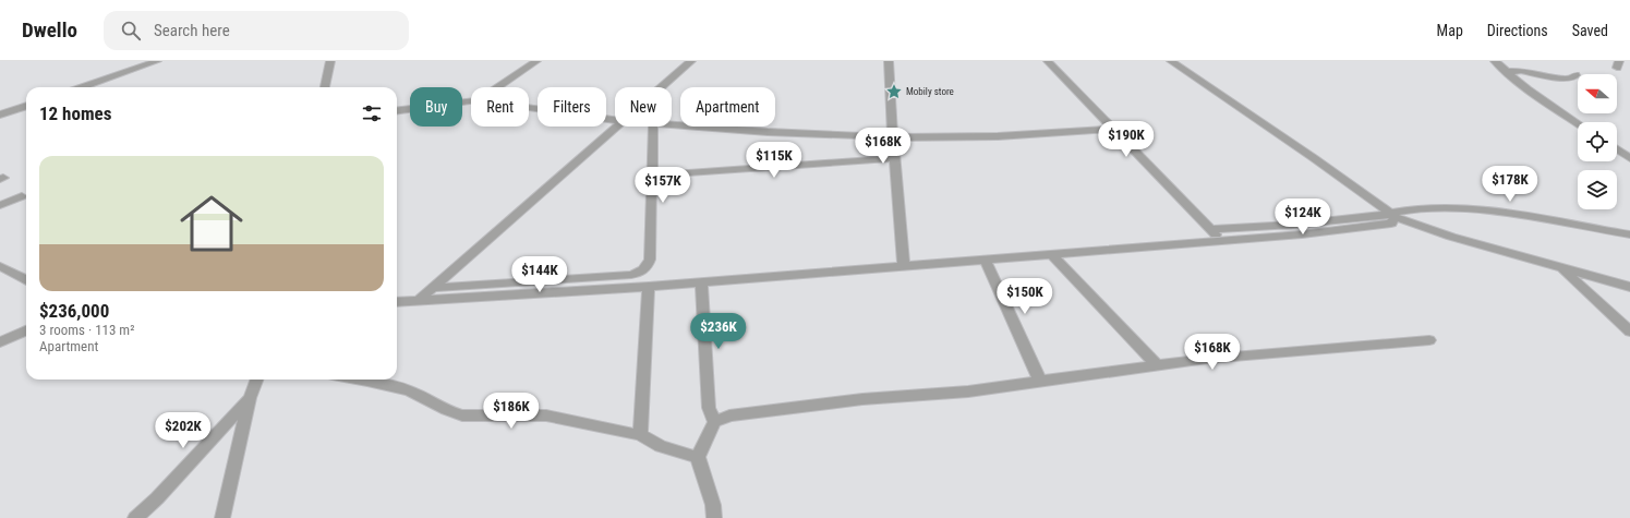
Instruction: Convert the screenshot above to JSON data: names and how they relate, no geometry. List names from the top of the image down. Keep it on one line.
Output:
{"places":{"place":["Mobily store"]},"north":"left","page":{"header":"Dwello","search":"Search here","nav":["Map","Directions","Saved"],"chip":["Buy","Rent","Filters","New","Apartment"],"heading":"12 homes","price":["$190K","$168K","$115K","$178K","$157K","$124K","$144K","$150K","$236K","$168K","$186K","$202K"],"list":[{"name":"$236,000","note":"3 rooms · 113 m² · Apartment"}]}}
